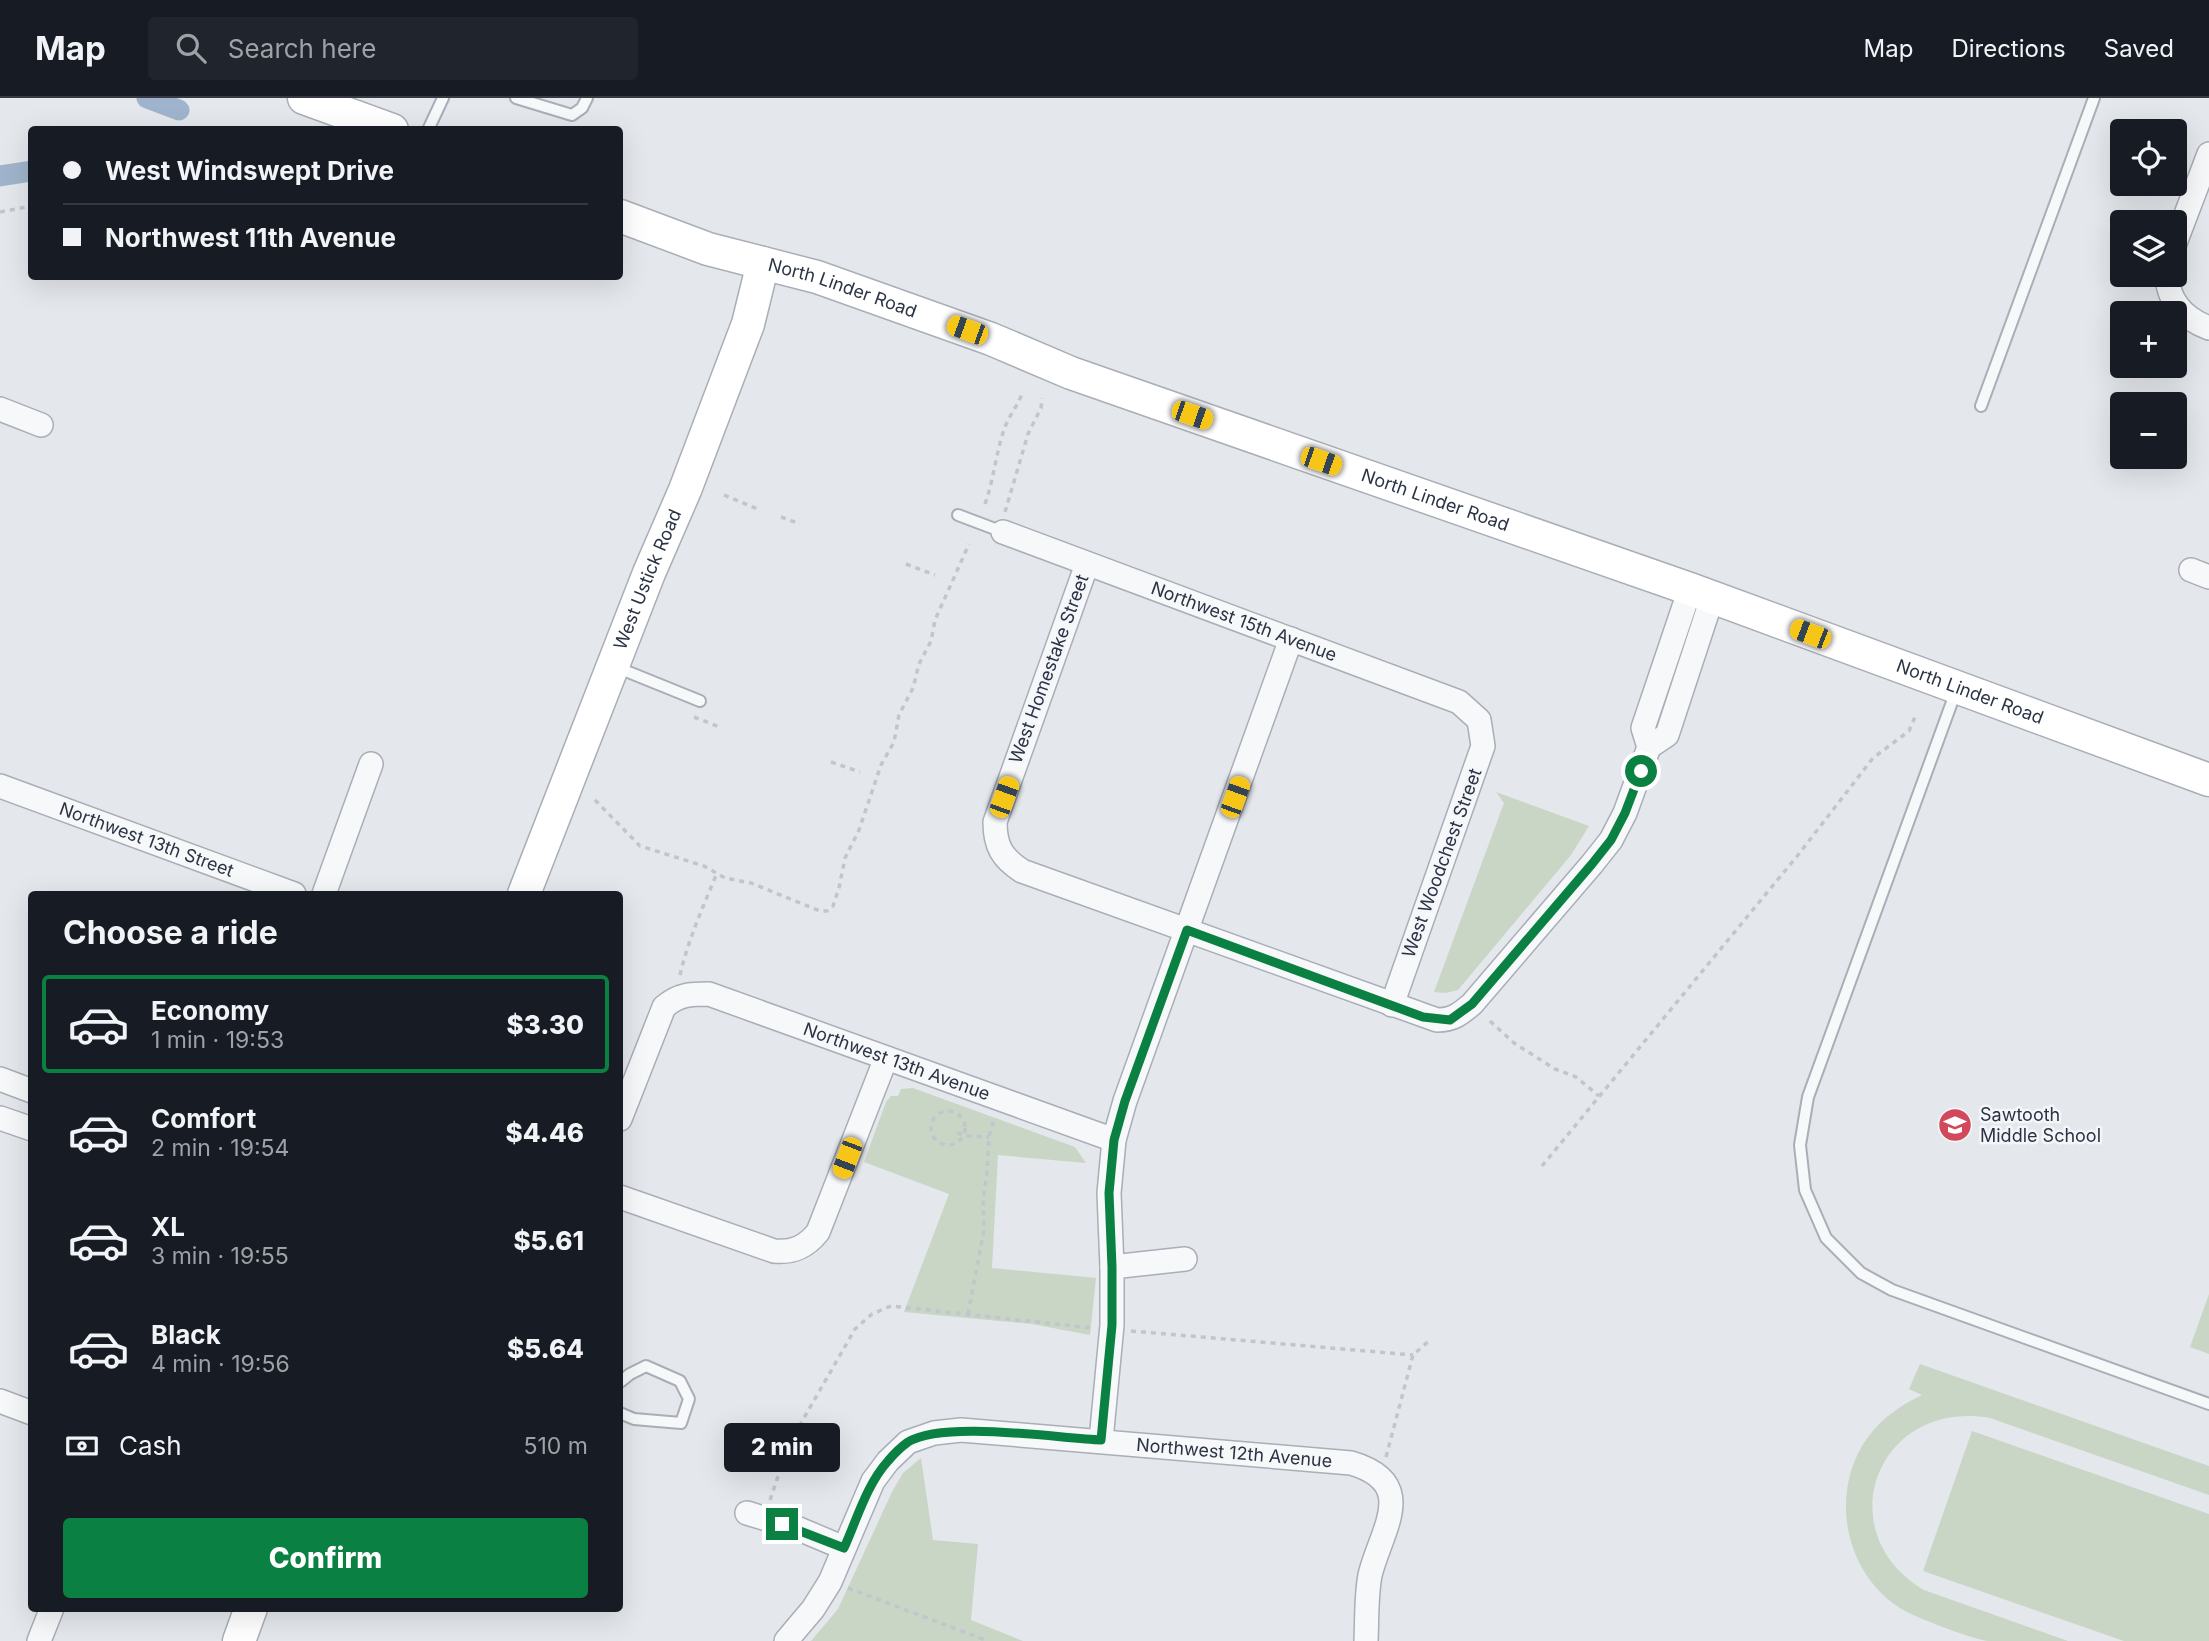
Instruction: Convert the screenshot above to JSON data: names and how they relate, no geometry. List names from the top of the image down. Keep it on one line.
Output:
{"streets":{"main road":["North Linder Road","West Ustick Road"],"street":["Northwest 15th Avenue","West Homestake Street","Northwest 13th Street","West Woodchest Street","Northwest 13th Avenue","Northwest 12th Avenue"]},"crossings":[["North Linder Road","West Ustick Road"],["Northwest 15th Avenue","West Homestake Street"],["Northwest 15th Avenue","West Woodchest Street"]],"places":{"school or university":["Sawtooth Middle School"]},"page":{"header":"Map","search":"Search here","nav":["Map","Directions","Saved"],"map_buttons":["+","−"],"banner":["West Windswept Drive","Northwest 11th Avenue"],"heading":"Choose a ride","list":[{"name":"Economy","note":"1 min · 19:53","value":"$3.30"},{"name":"Comfort","note":"2 min · 19:54","value":"$4.46"},{"name":"XL","note":"3 min · 19:55","value":"$5.61"},{"name":"Black","note":"4 min · 19:56","value":"$5.64"}],"pay":["Cash","510 m"],"bubble":"2 min","buttons":"Confirm"}}
